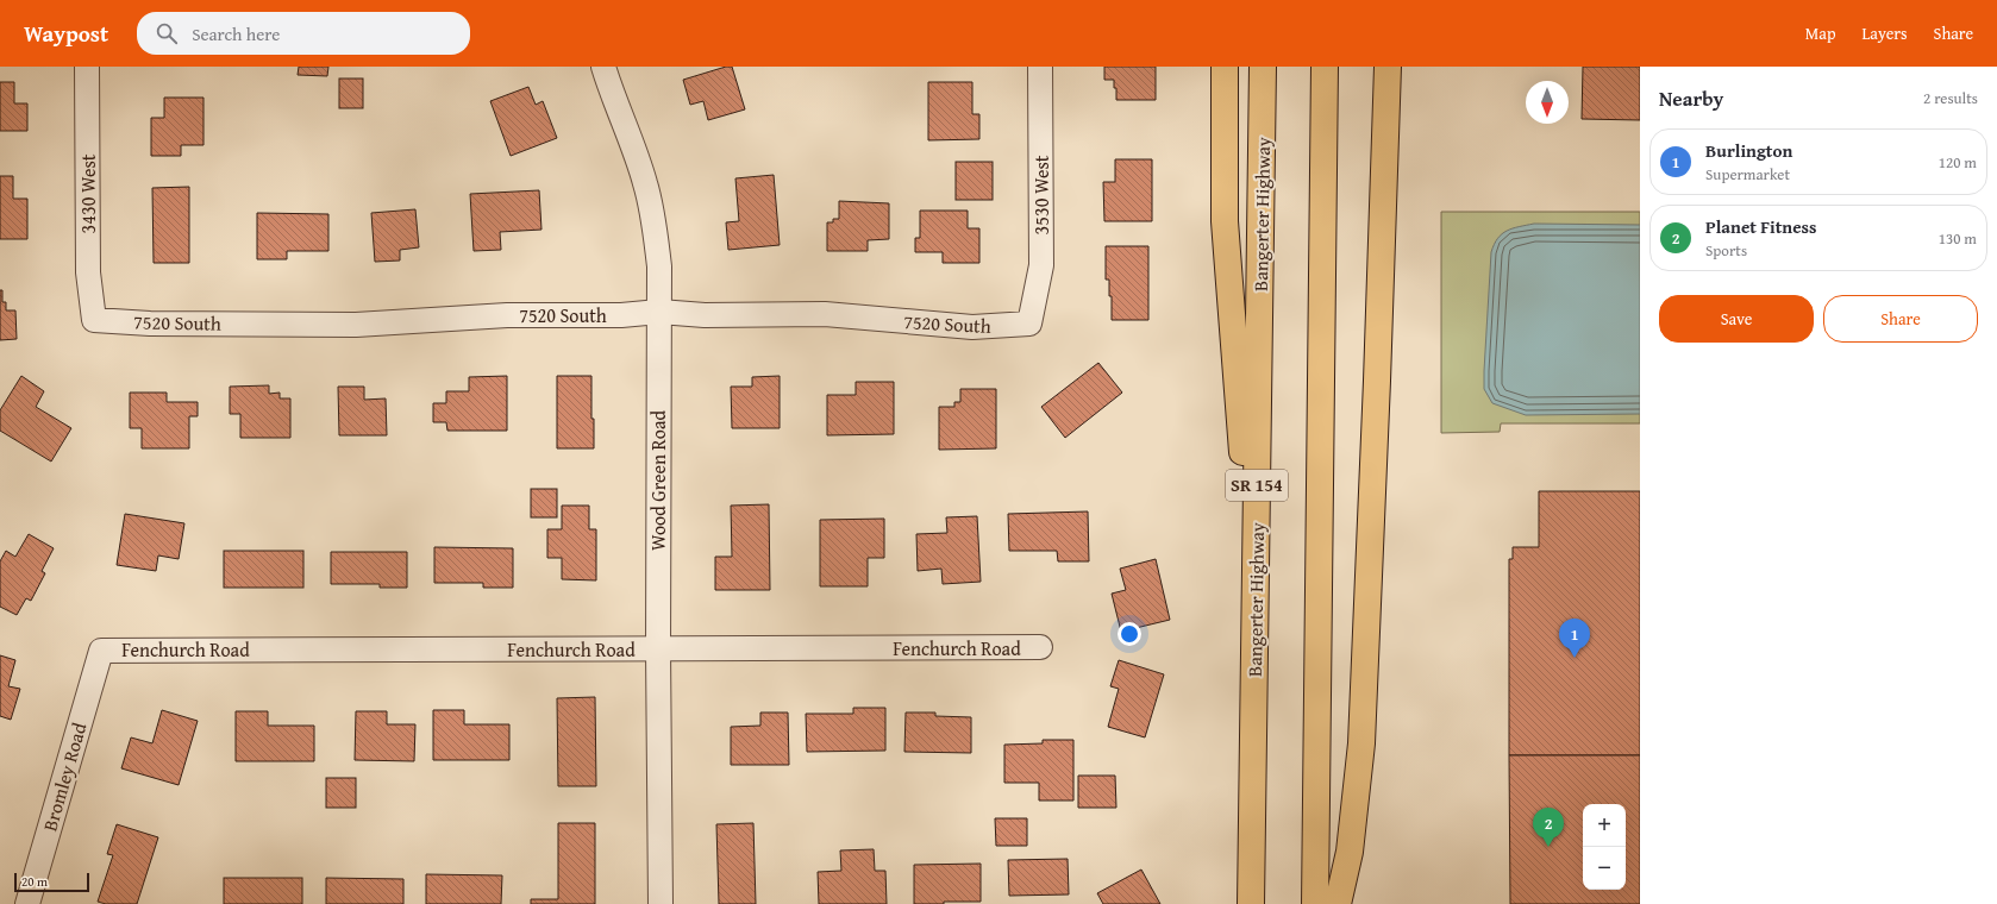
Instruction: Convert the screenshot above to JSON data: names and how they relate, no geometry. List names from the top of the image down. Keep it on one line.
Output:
{"streets":{"highway":["Bangerter Highway","SR 154"],"street":["3430 West","3530 West","7520 South","Wood Green Road","Fenchurch Road","Bromley Road"]},"crossings":[["3430 West","7520 South"],["3530 West","7520 South"],["7520 South","Wood Green Road"],["Wood Green Road","Fenchurch Road"],["Fenchurch Road","Bromley Road"]],"scale_bar":"20 m","north":"bottom","page":{"header":"Waypost","search":"Search here","nav":["Map","Layers","Share"],"heading":["Nearby","2 results"],"list":[{"mark":"1","name":"Burlington","note":"Supermarket","value":"120 m"},{"mark":"2","name":"Planet Fitness","note":"Sports","value":"130 m"}],"buttons":["Save","Share"],"pins":["1","2"],"map_buttons":["+","−"],"scale":"20 m"}}
